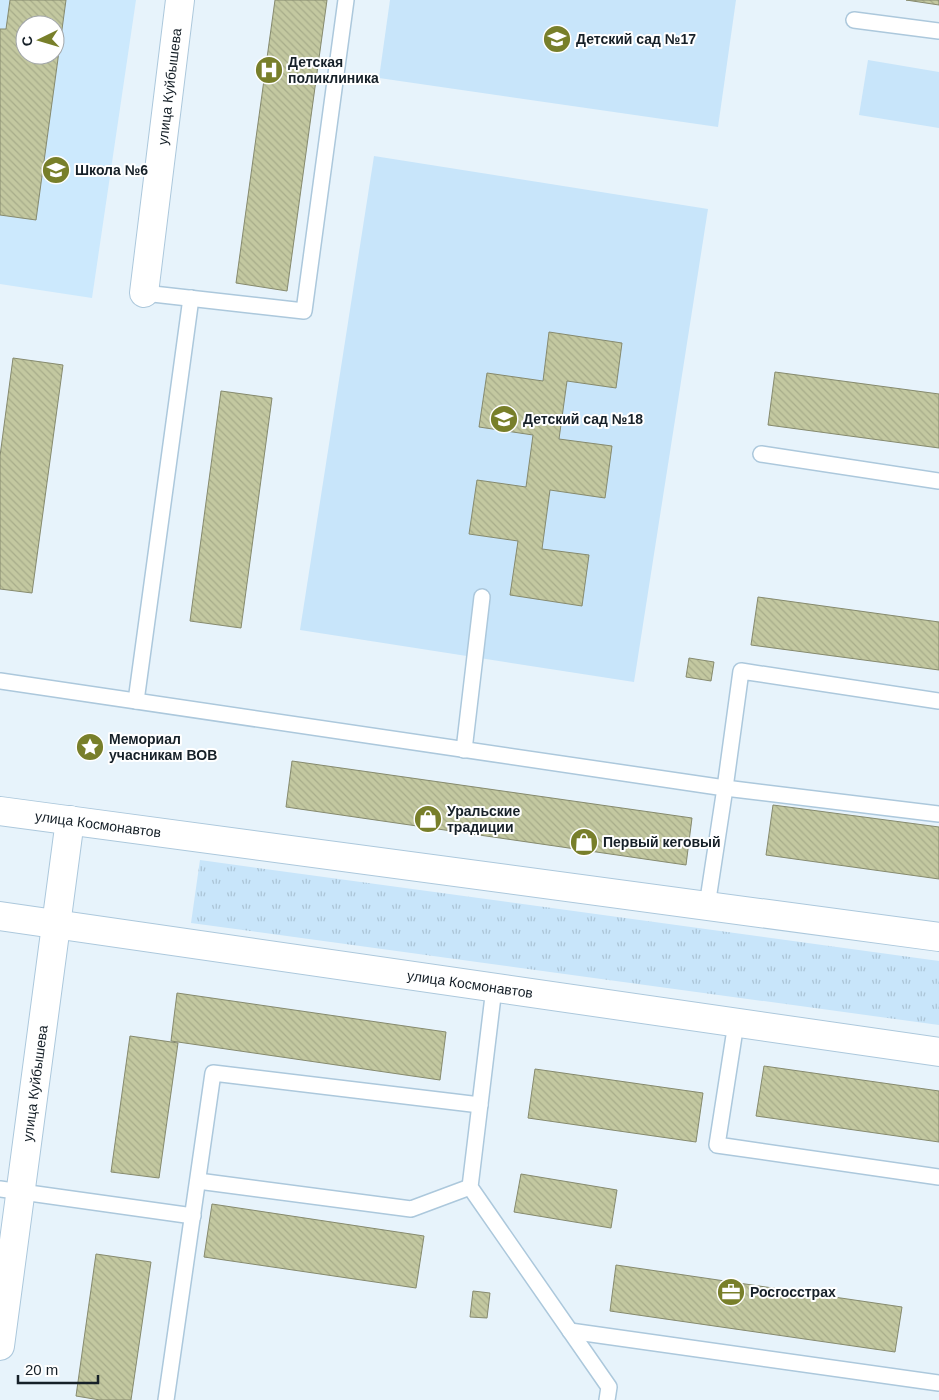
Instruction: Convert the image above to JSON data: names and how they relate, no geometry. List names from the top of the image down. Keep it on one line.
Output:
{"streets":{"street":["улица Куйбышева","улица Космонавтов"]},"crossings":[["улица Куйбышева","улица Космонавтов"]],"places":{"school or university":["Детский сад №17","Школа №6","Детский сад №18"],"hospital":["Детская поликлиника"],"place":["Мемориал учасникам ВОВ"],"shop":["Уральские традиции","Первый кеговый"],"office":["Росгосстрах"]},"scale_bar":"20 m","north":"left"}
